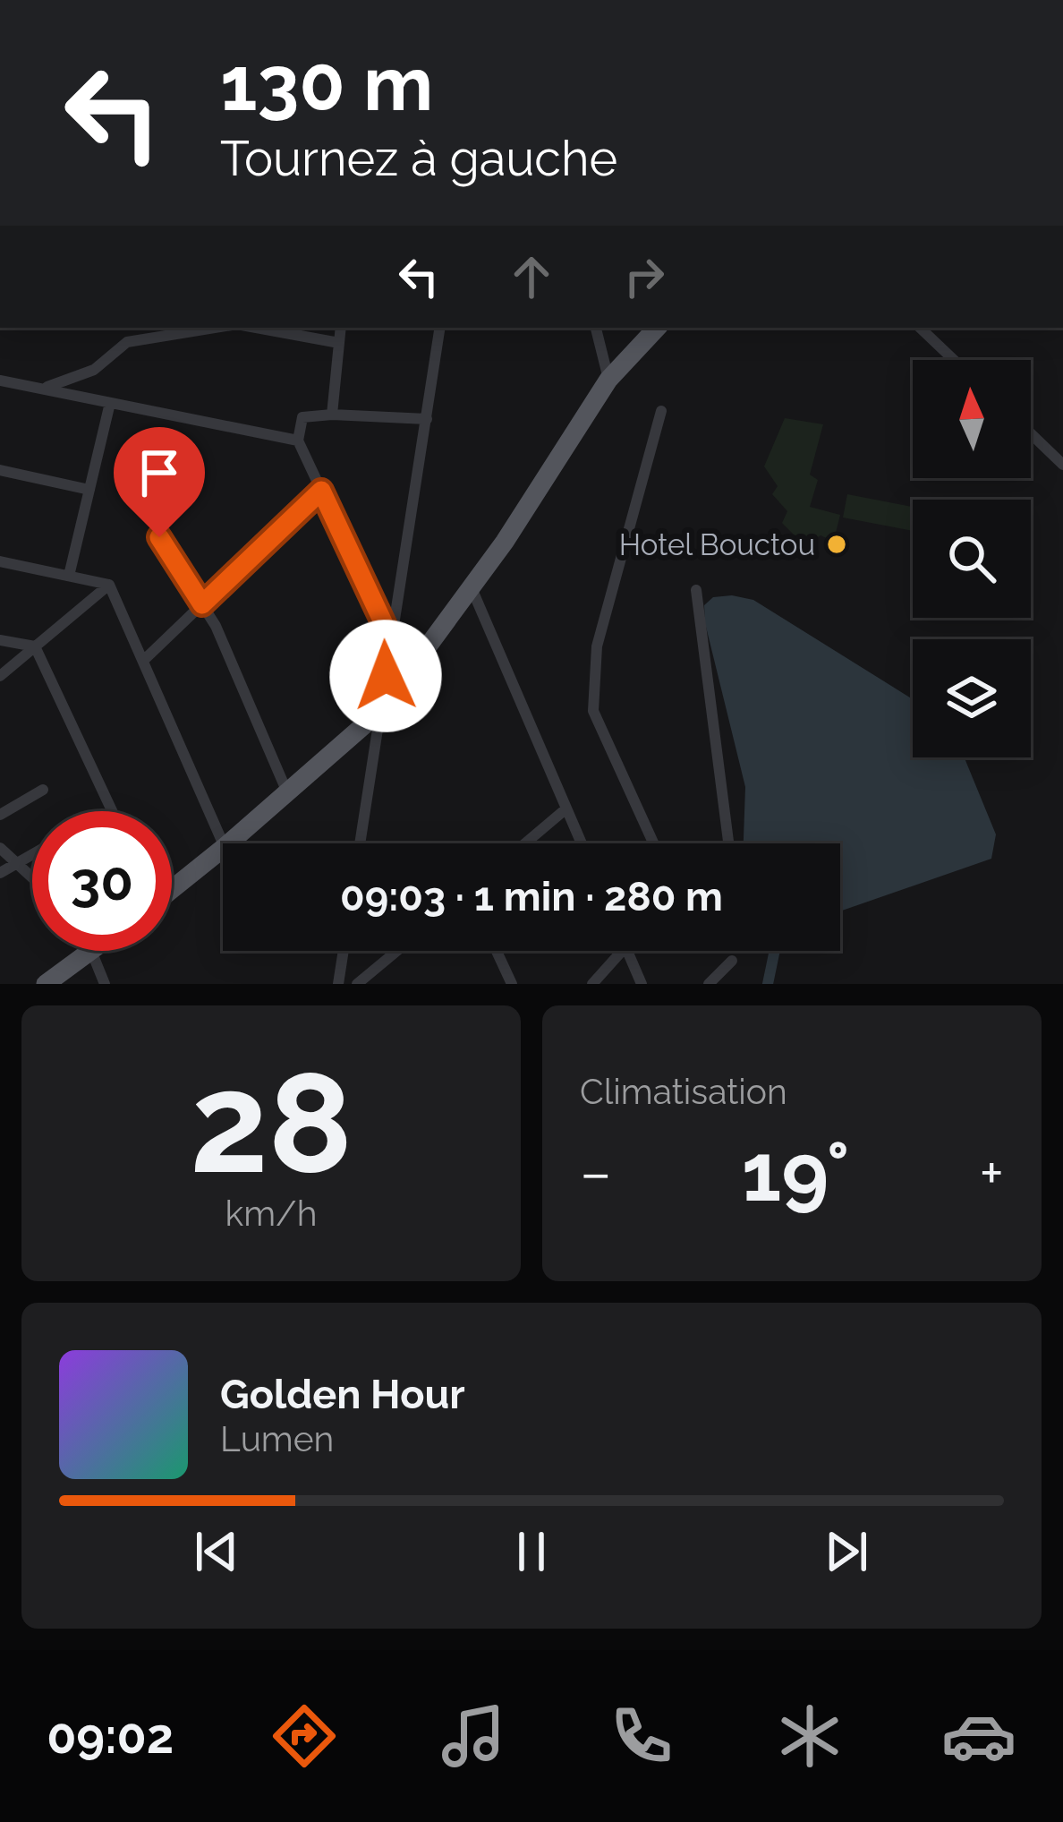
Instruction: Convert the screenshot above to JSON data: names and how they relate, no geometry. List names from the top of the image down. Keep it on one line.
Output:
{"places":["Hotel Bouctou"],"north":"top","page":{"turn":["130 m","Tournez à gauche"],"limit":"30","trip":"09:03 · 1 min · 280 m","tile":[["28","km/h"],"Climatisation"],"heat":["−","19°","+"],"song":["Golden Hour","Lumen"],"tabs":"09:02"}}
